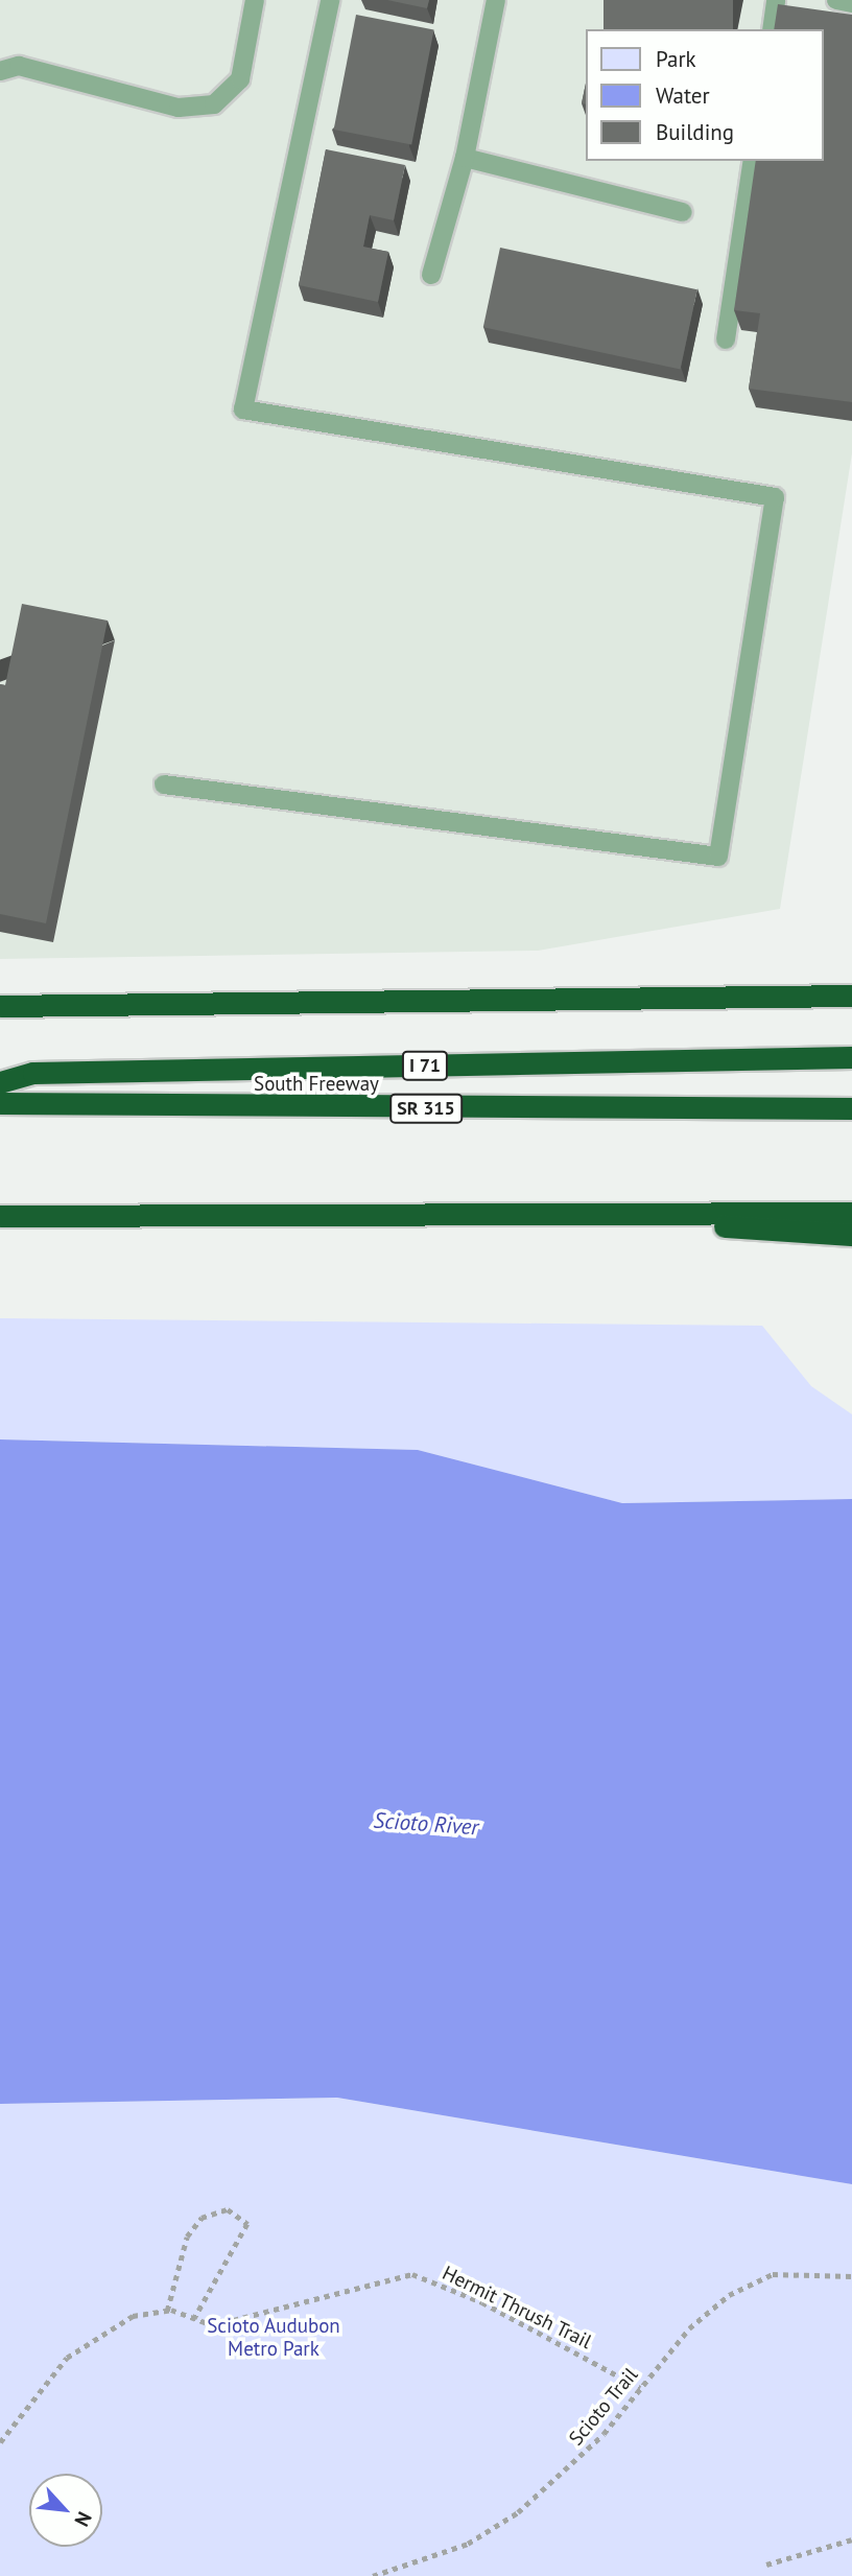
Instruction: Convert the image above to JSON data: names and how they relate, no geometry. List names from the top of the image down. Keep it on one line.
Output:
{"streets":{"highway":["I 71","South Freeway","SR 315"],"path":["Hermit Thrush Trail","Scioto Trail"]},"crossings":[["Hermit Thrush Trail","Scioto Trail"]],"water":["Scioto River"],"parks":["Scioto Audubon Metro Park"],"legend":["Park","Water","Building"],"north":"bottom right"}
